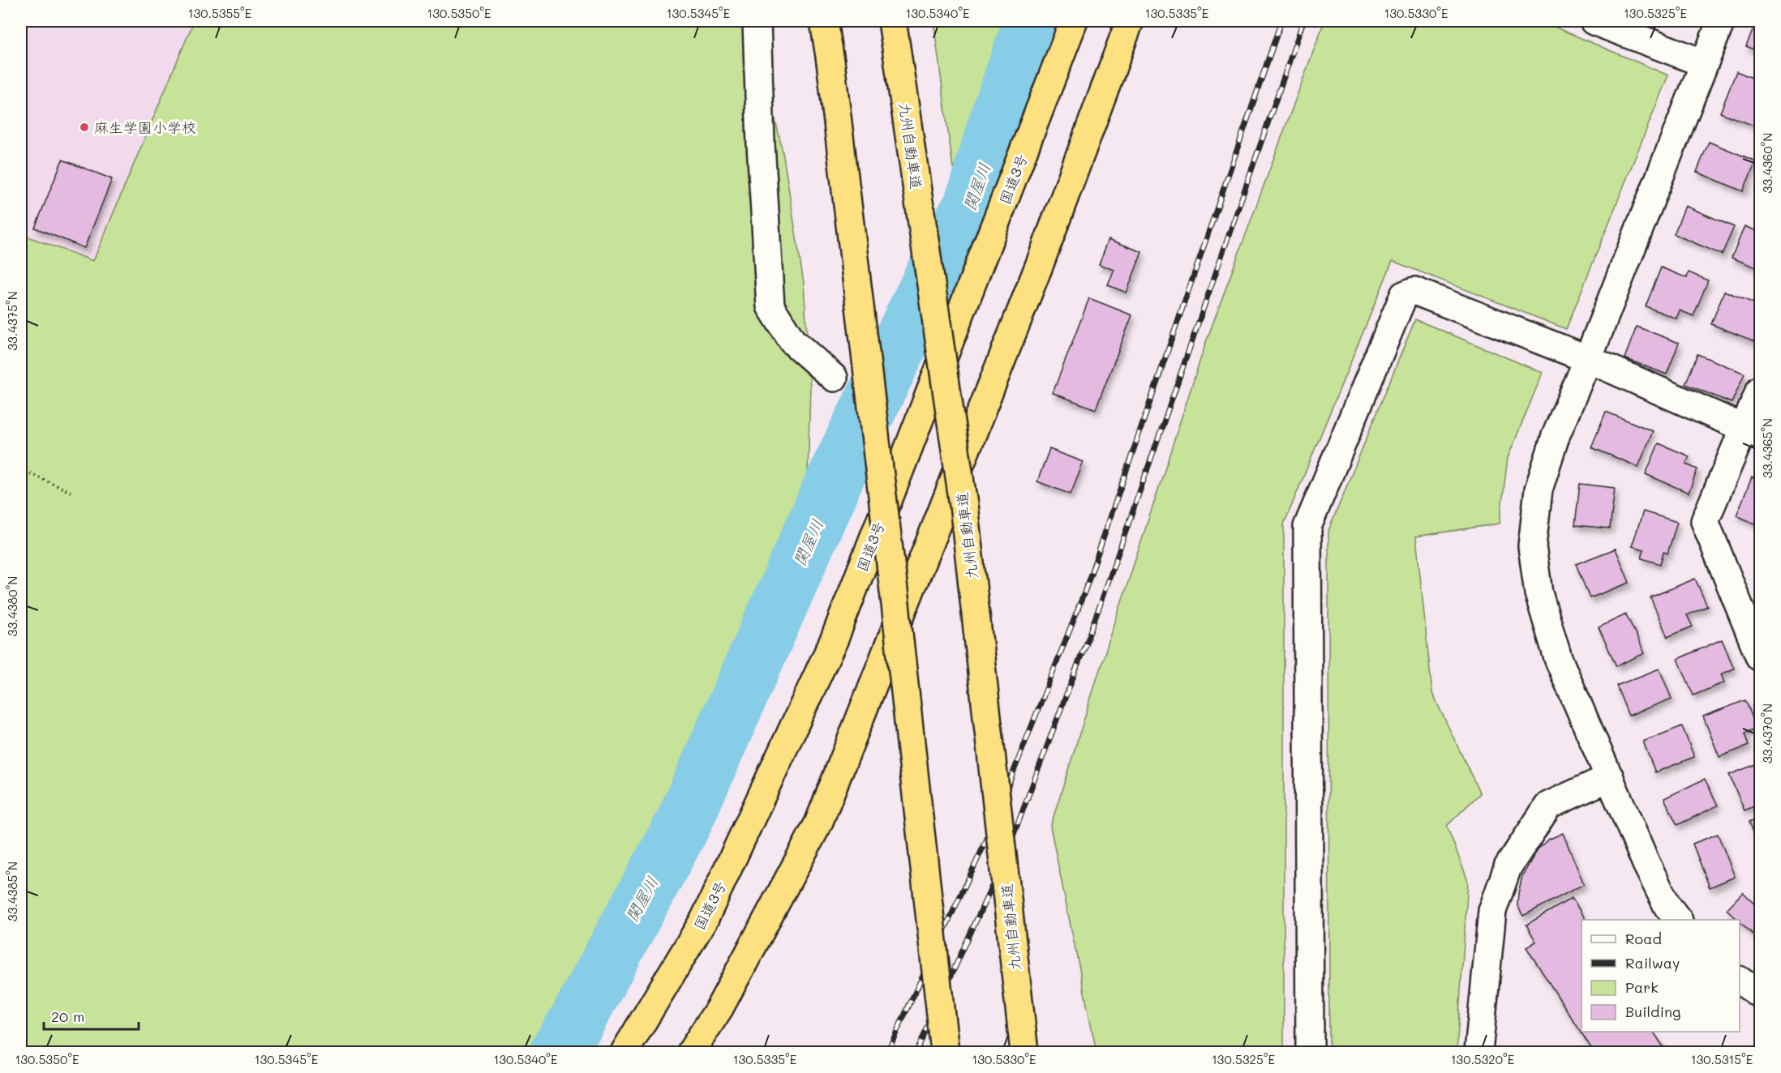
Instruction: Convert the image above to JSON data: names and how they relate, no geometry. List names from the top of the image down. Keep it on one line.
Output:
{"streets":{"highway":["九州自動車道","国道3号"]},"water":["関屋川"],"places":["麻生学園小学校"],"legend":["Road","Railway","Park","Building"],"scale_bar":"20 m","coordinates":["130.5355°E","130.5350°E","130.5345°E","130.5340°E","130.5335°E","130.5330°E","130.5325°E","33.4360°N","33.4375°N","33.4365°N","33.4380°N","33.4370°N","33.4385°N","130.5320°E","130.5315°E"]}
